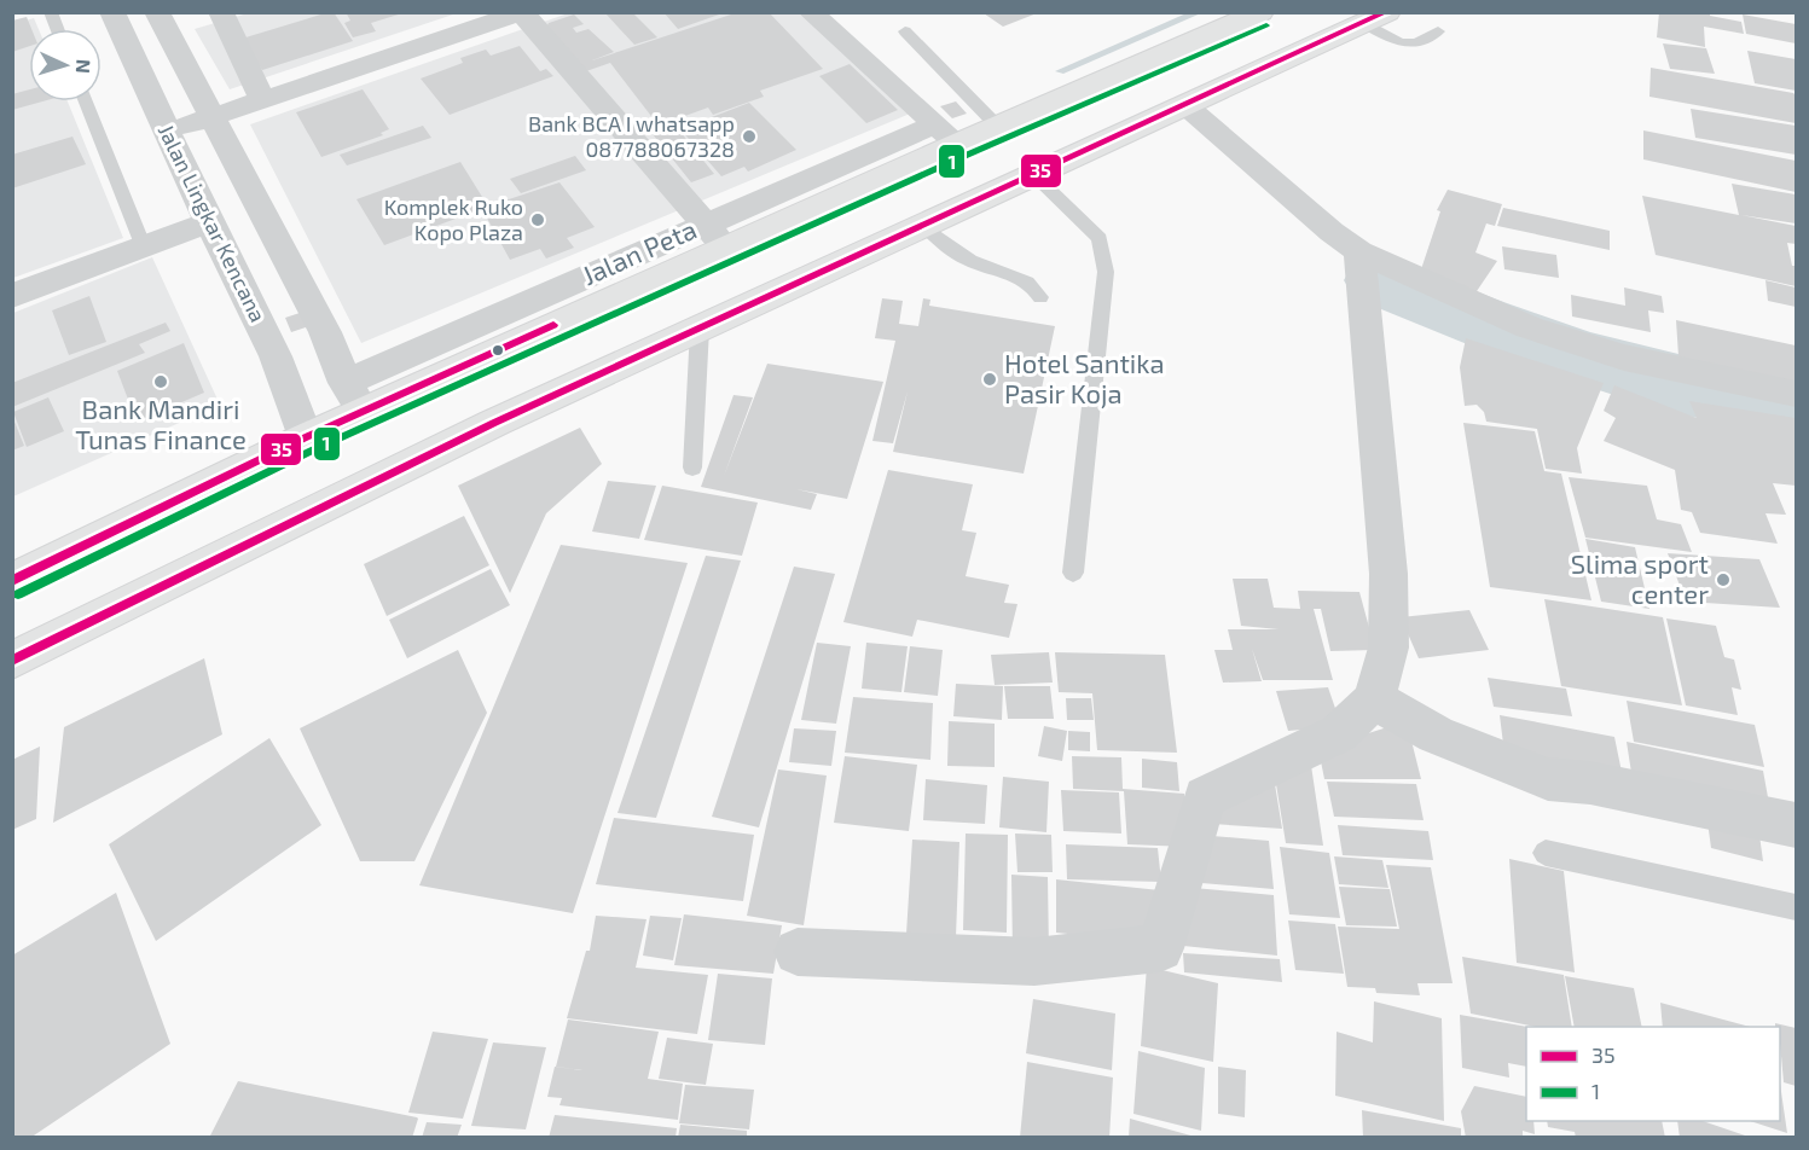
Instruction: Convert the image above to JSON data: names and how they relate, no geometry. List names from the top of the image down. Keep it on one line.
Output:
{"streets":{"main road":["Jalan Peta"],"street":["Jalan Lingkar Kencana"]},"crossings":[["Jalan Lingkar Kencana","Jalan Peta"]],"places":["Bank BCA I whatsapp 087788067328","Komplek Ruko Kopo Plaza","Hotel Santika Pasir Koja","Bank Mandiri Tunas Finance","Slima sport center"],"lines":["transit line 35","transit line 1"],"legend":["35","1"],"north":"right"}
